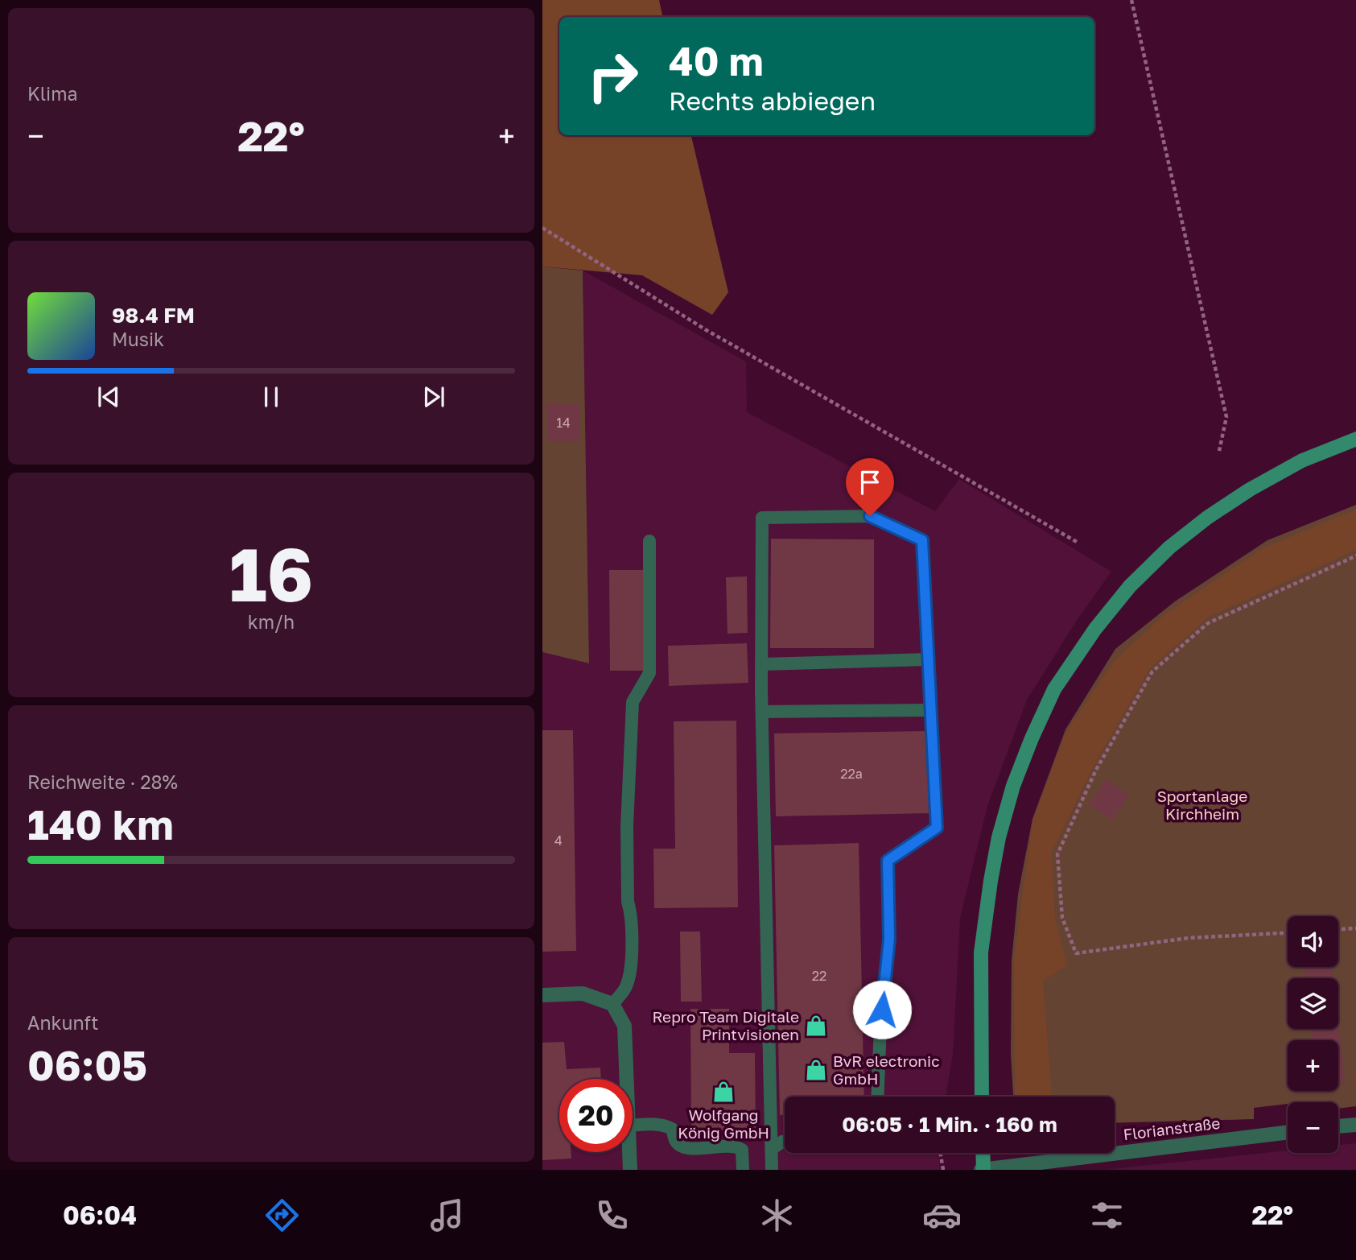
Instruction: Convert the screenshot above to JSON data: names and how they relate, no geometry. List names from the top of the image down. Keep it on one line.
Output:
{"streets":{"street":["Florianstraße"]},"parks":["Sportanlage Kirchheim"],"places":{"shop":["Repro Team Digitale Printvisionen","BvR electronic GmbH","Wolfgang König GmbH"]},"house_numbers":["14","22a","4","22"],"page":{"tile":["Klima",["16","km/h"],["Reichweite · 28%","140 km"],["Ankunft","06:05"]],"turn":["40 m","Rechts abbiegen"],"heat":["−","22°","+"],"song":["98.4 FM","Musik"],"map_buttons":["+","−"],"limit":"20","trip":"06:05 · 1 Min. · 160 m","tabs":["06:04","22°"]}}
